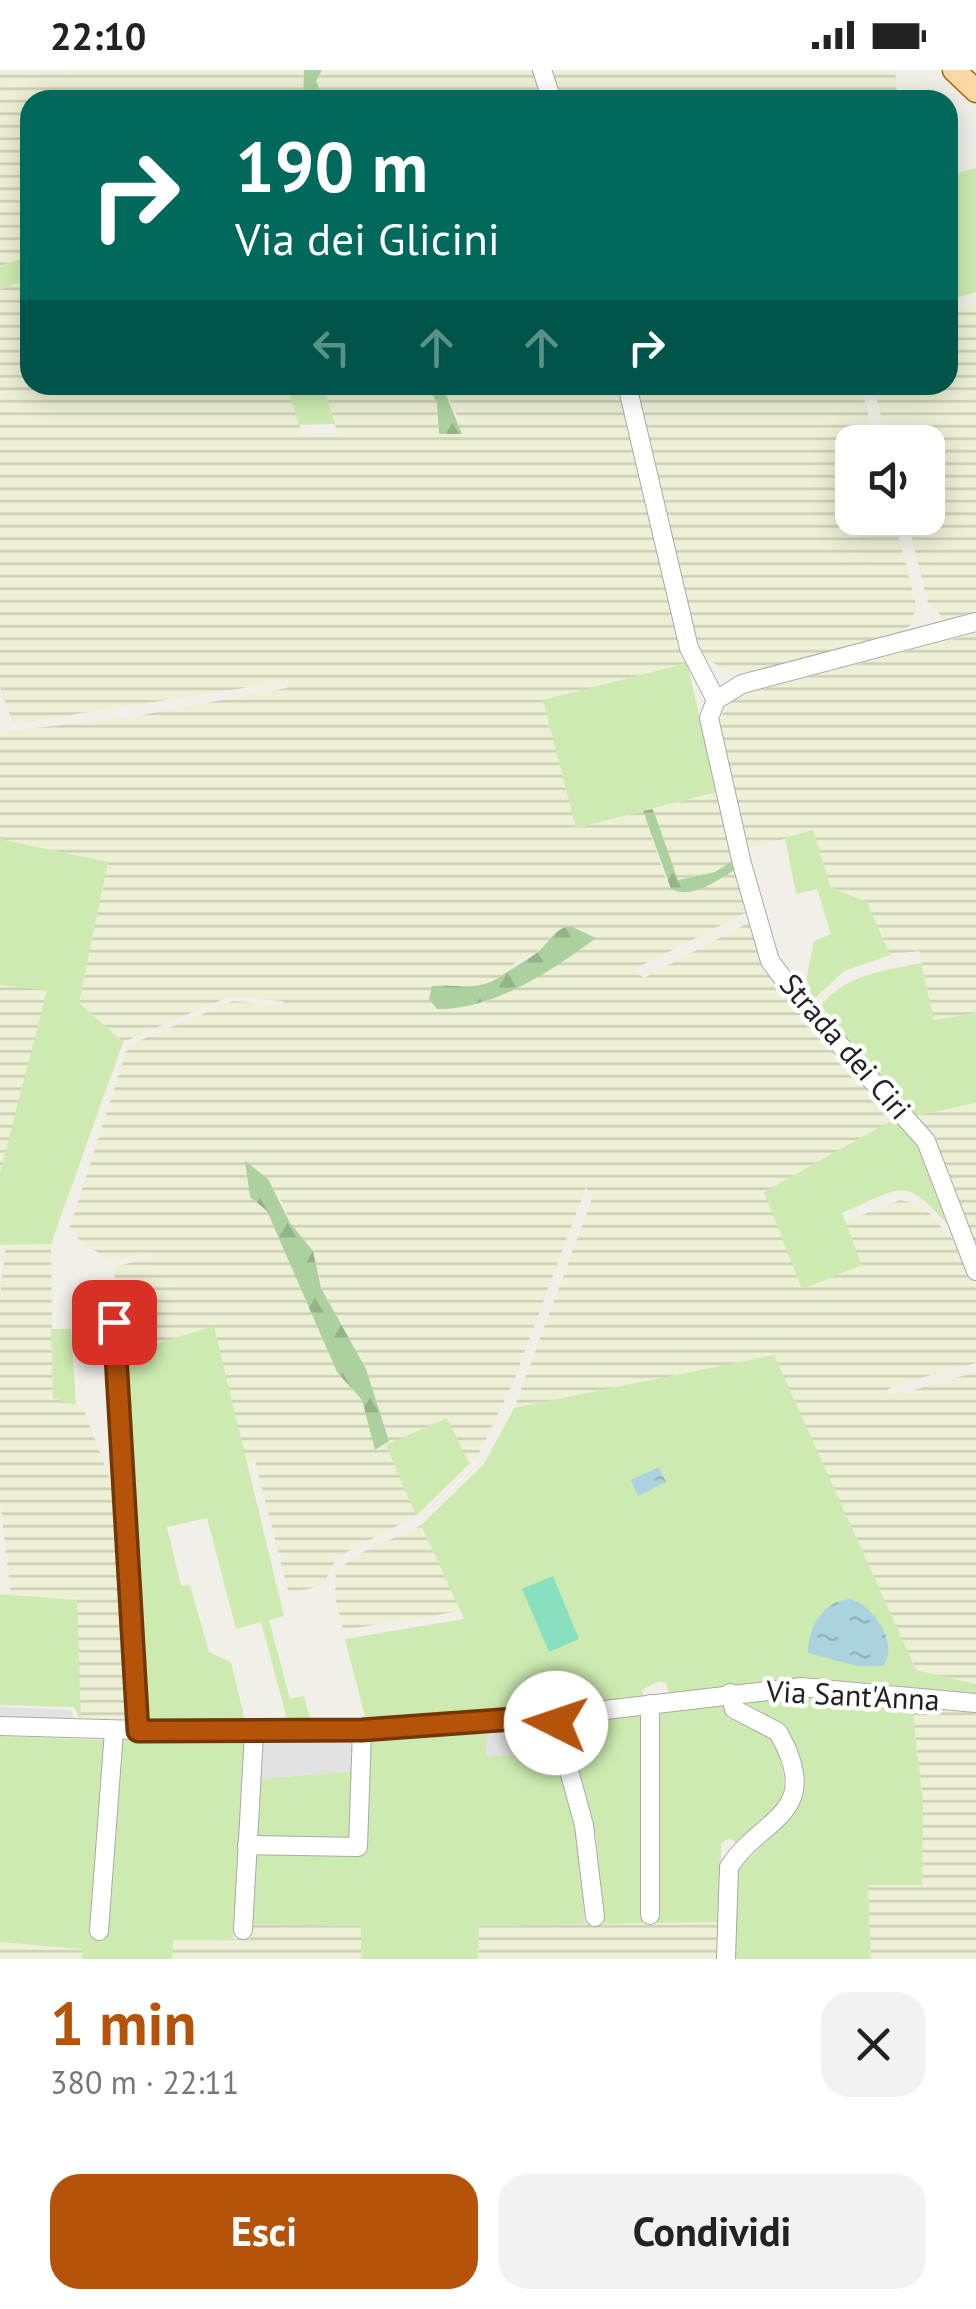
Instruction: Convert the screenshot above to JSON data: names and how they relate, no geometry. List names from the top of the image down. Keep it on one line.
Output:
{"streets":{"street":["Strada dei Ciri","Via Sant'Anna"]},"page":{"status":"22:10","turn":["190 m","Via dei Glicini"],"heading":["1 min","380 m · 22:11"],"buttons":["Esci","Condividi"]}}
